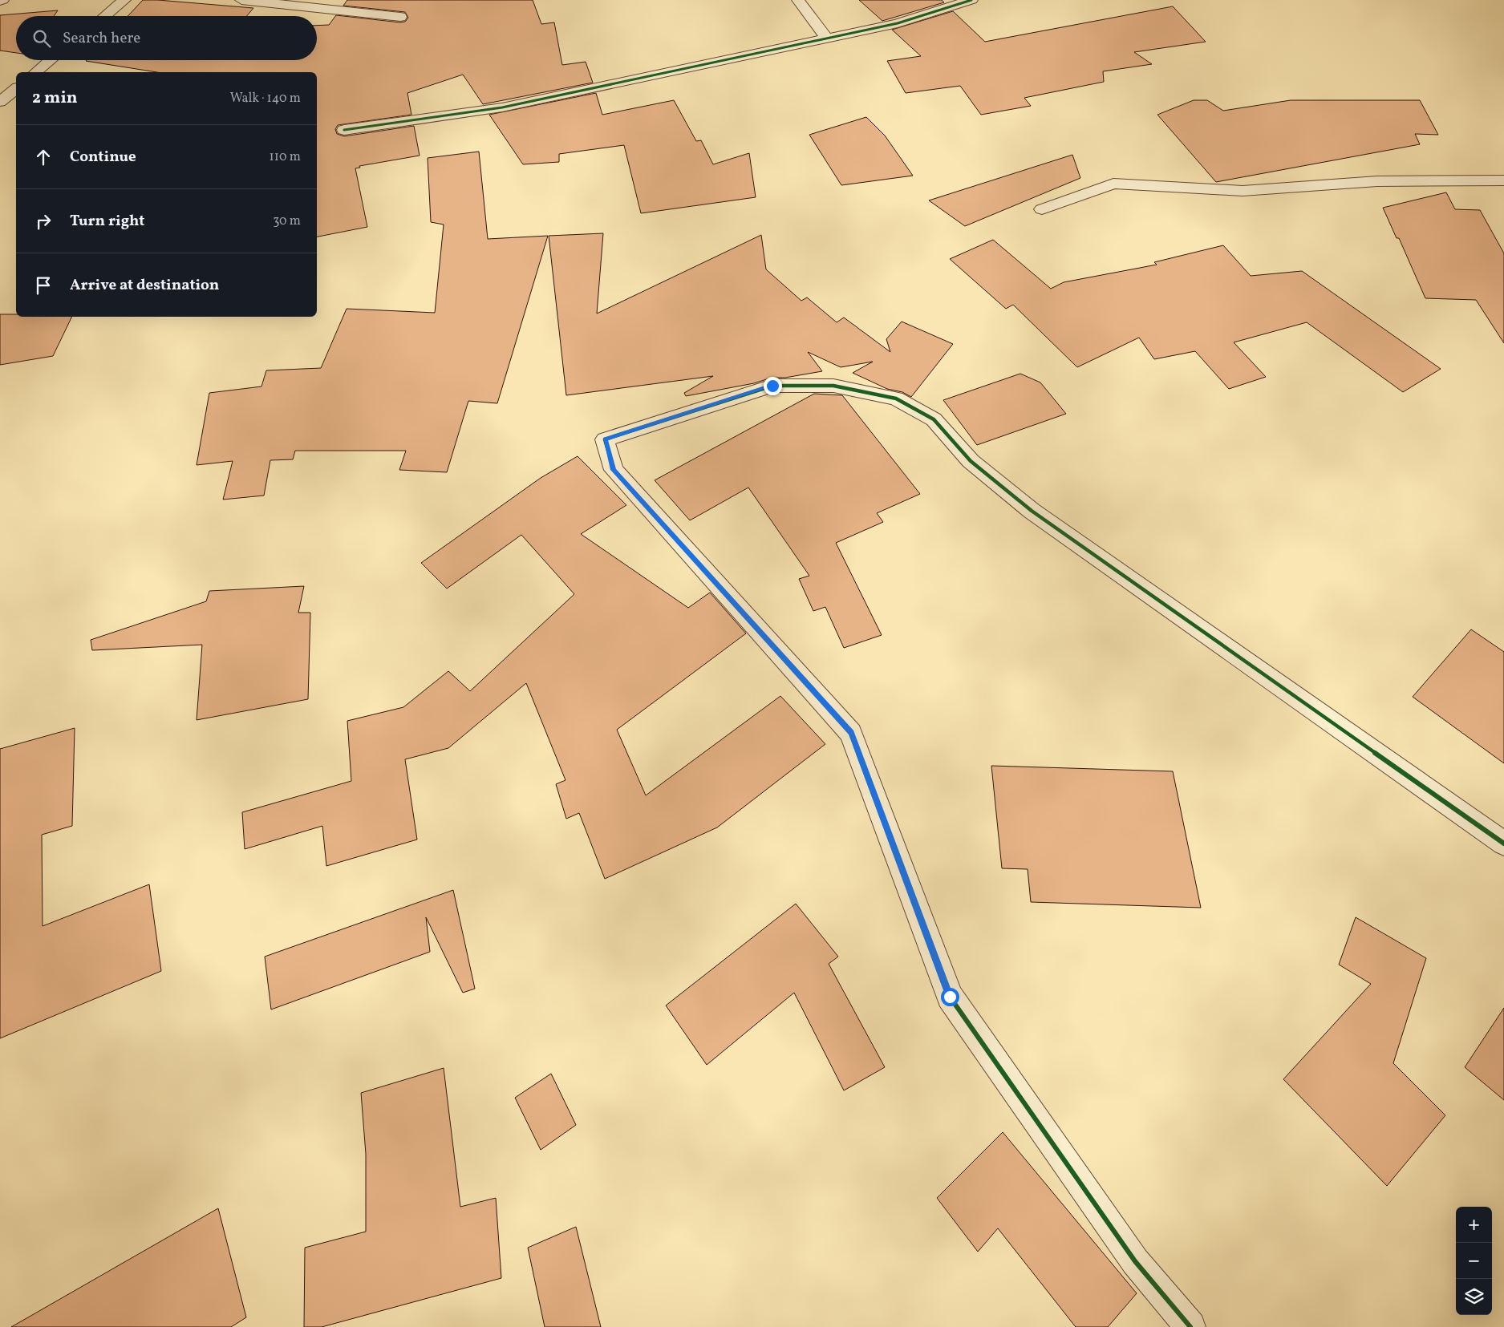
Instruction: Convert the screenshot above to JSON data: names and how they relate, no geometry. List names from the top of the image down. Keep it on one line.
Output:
{"page":{"search":"Search here","heading":["2 min","Walk · 140 m"],"list":[["Continue","110 m"],["Turn right","30 m"],"Arrive at destination"],"map_buttons":["+","−"]}}
